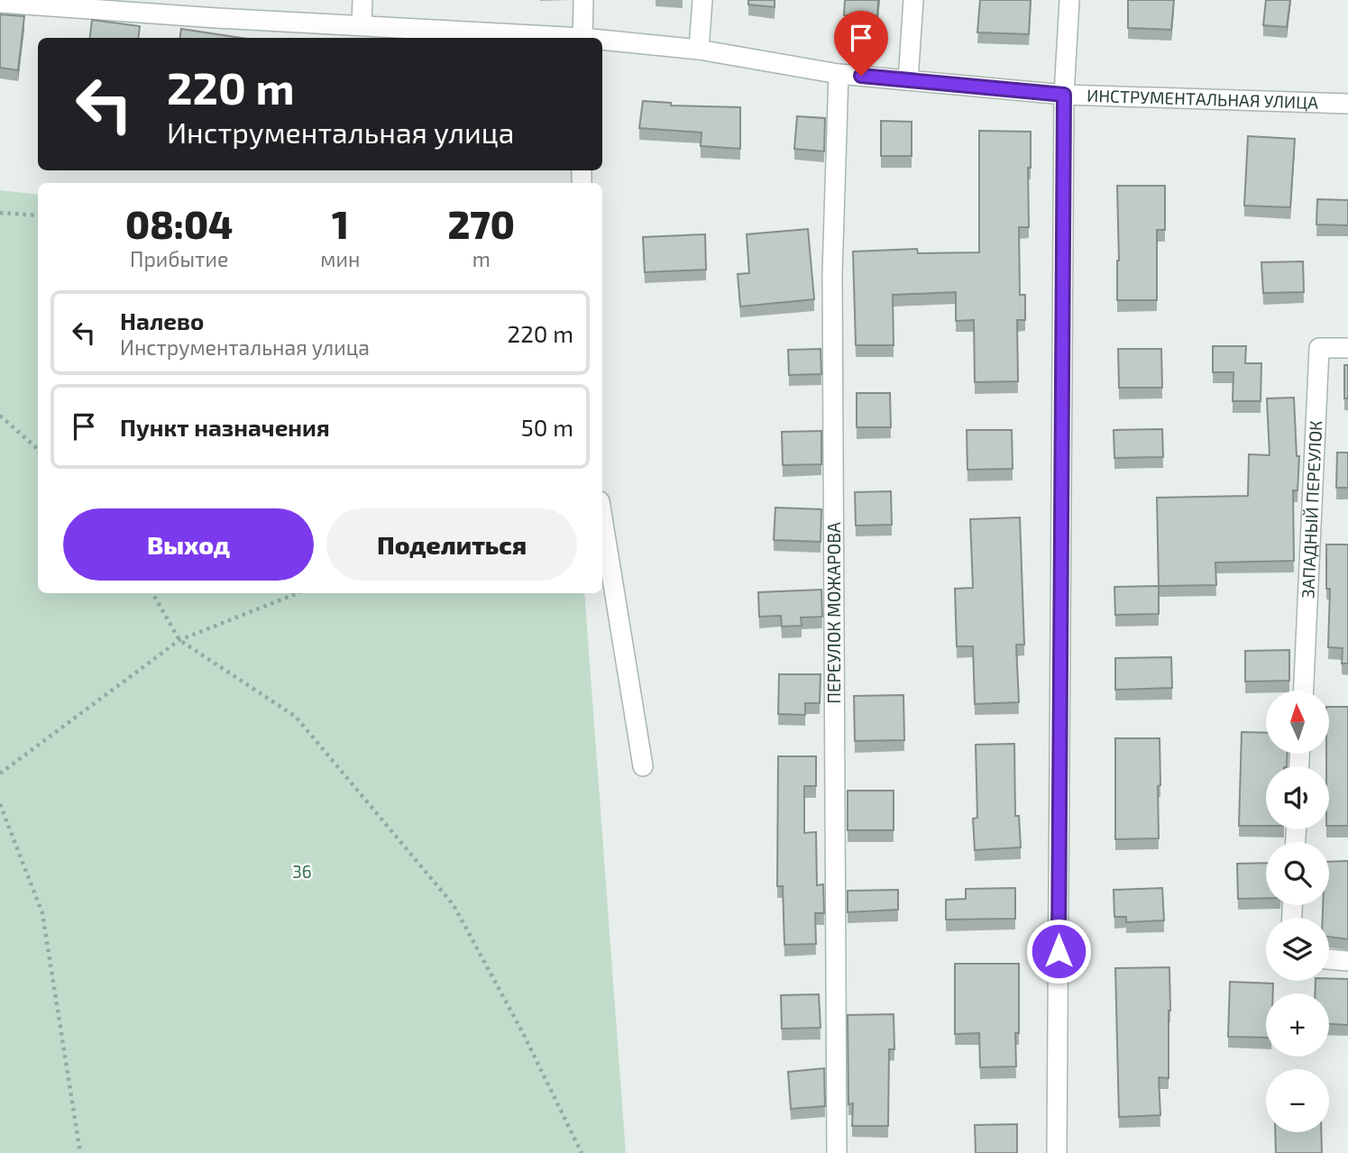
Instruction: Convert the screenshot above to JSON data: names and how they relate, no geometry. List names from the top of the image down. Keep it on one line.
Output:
{"streets":{"street":["ИНСТРУМЕНТАЛЬНАЯ УЛИЦА","ЗАПАДНЫЙ ПЕРЕУЛОК","ПЕРЕУЛОК МОЖАРОВА"]},"crossings":[["ИНСТРУМЕНТАЛЬНАЯ УЛИЦА","ПЕРЕУЛОК МОЖАРОВА"]],"parks":["36"],"north":"top","page":{"turn":["220 m","Инструментальная улица"],"eta":["08:04","Прибытие","1","мин","270","m"],"list":[{"name":"Налево","note":"Инструментальная улица","value":"220 m"},{"name":"Пункт назначения","value":"50 m"}],"buttons":["Выход","Поделиться"],"map_buttons":["+","−"]}}
